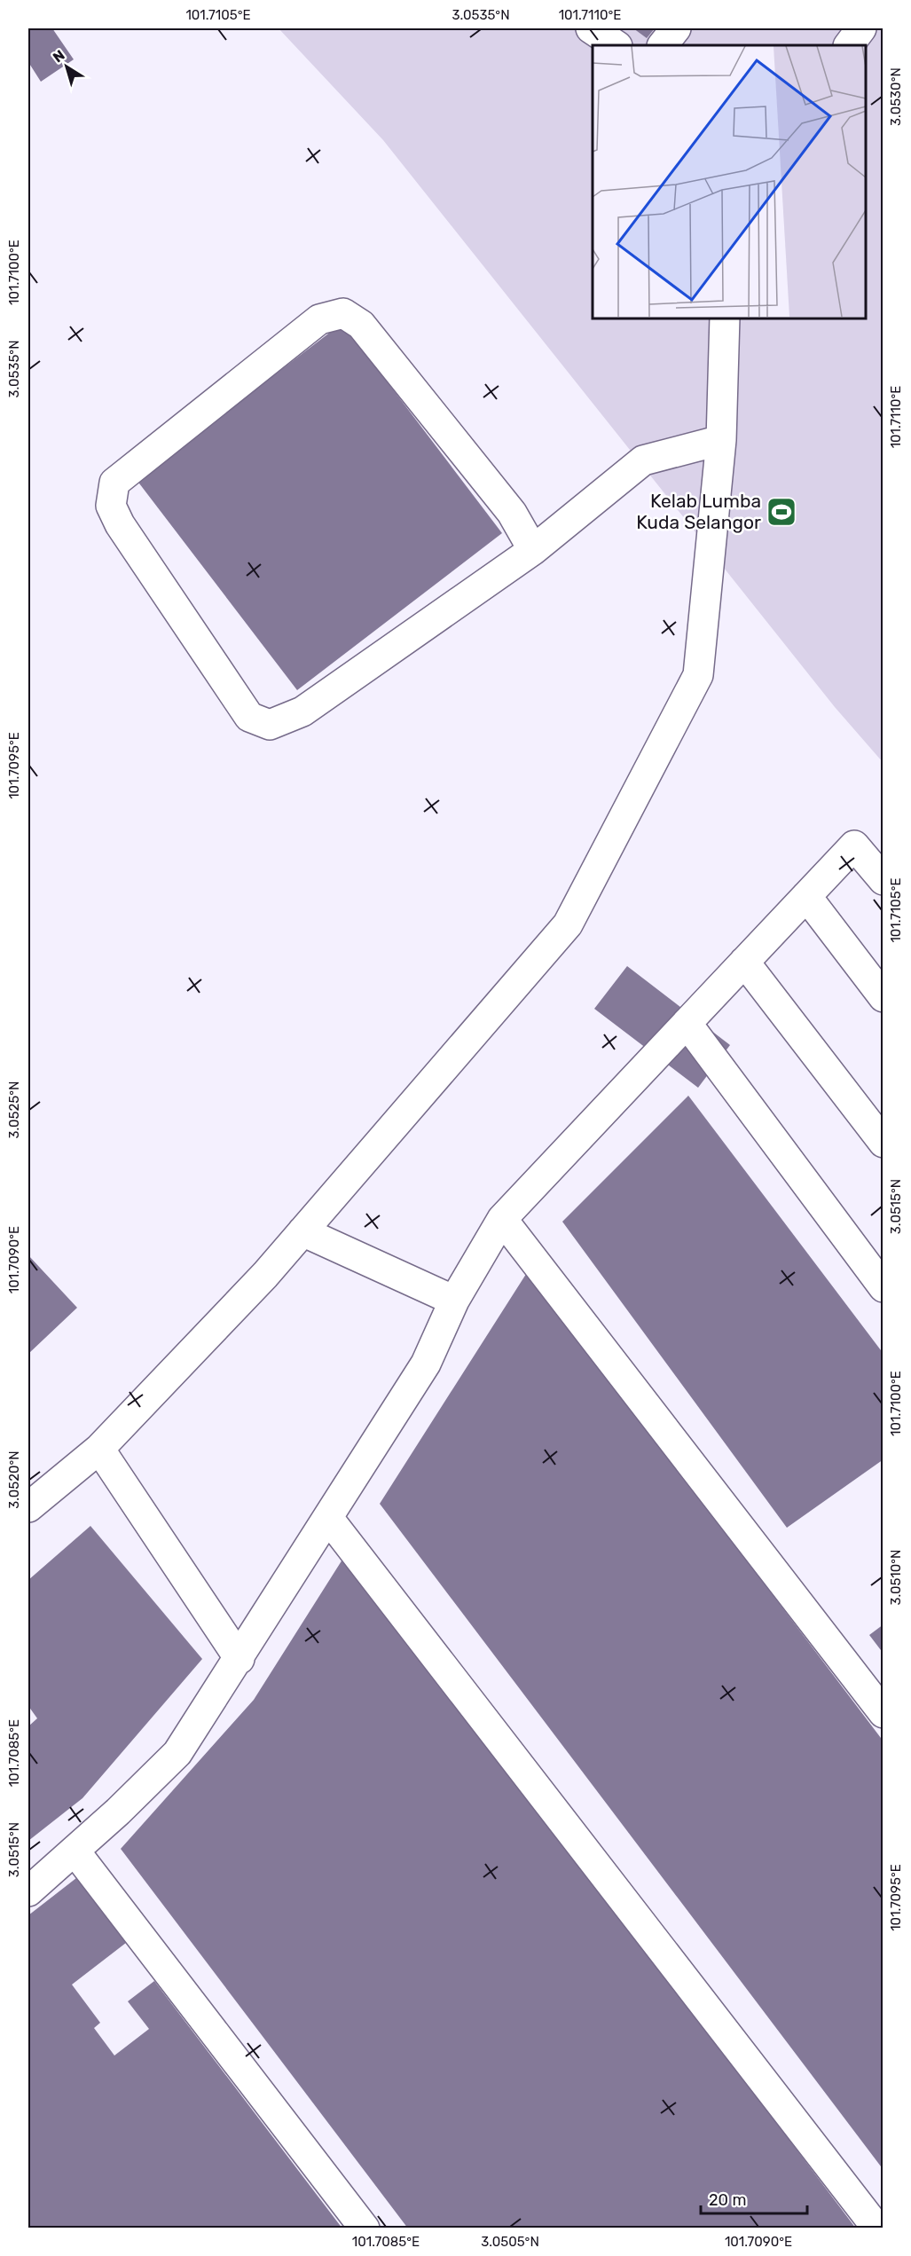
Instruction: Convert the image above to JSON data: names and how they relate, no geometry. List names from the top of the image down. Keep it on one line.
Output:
{"places":{"sports":["Kelab Lumba Kuda Selangor"]},"scale_bar":"20 m","north":"top left","coordinates":["101.7105°E","3.0535°N","101.7110°E","3.0530°N","101.7100°E","101.7095°E","3.0525°N","3.0515°N","101.7090°E","3.0520°N","3.0510°N","101.7085°E","3.0505°N"]}
